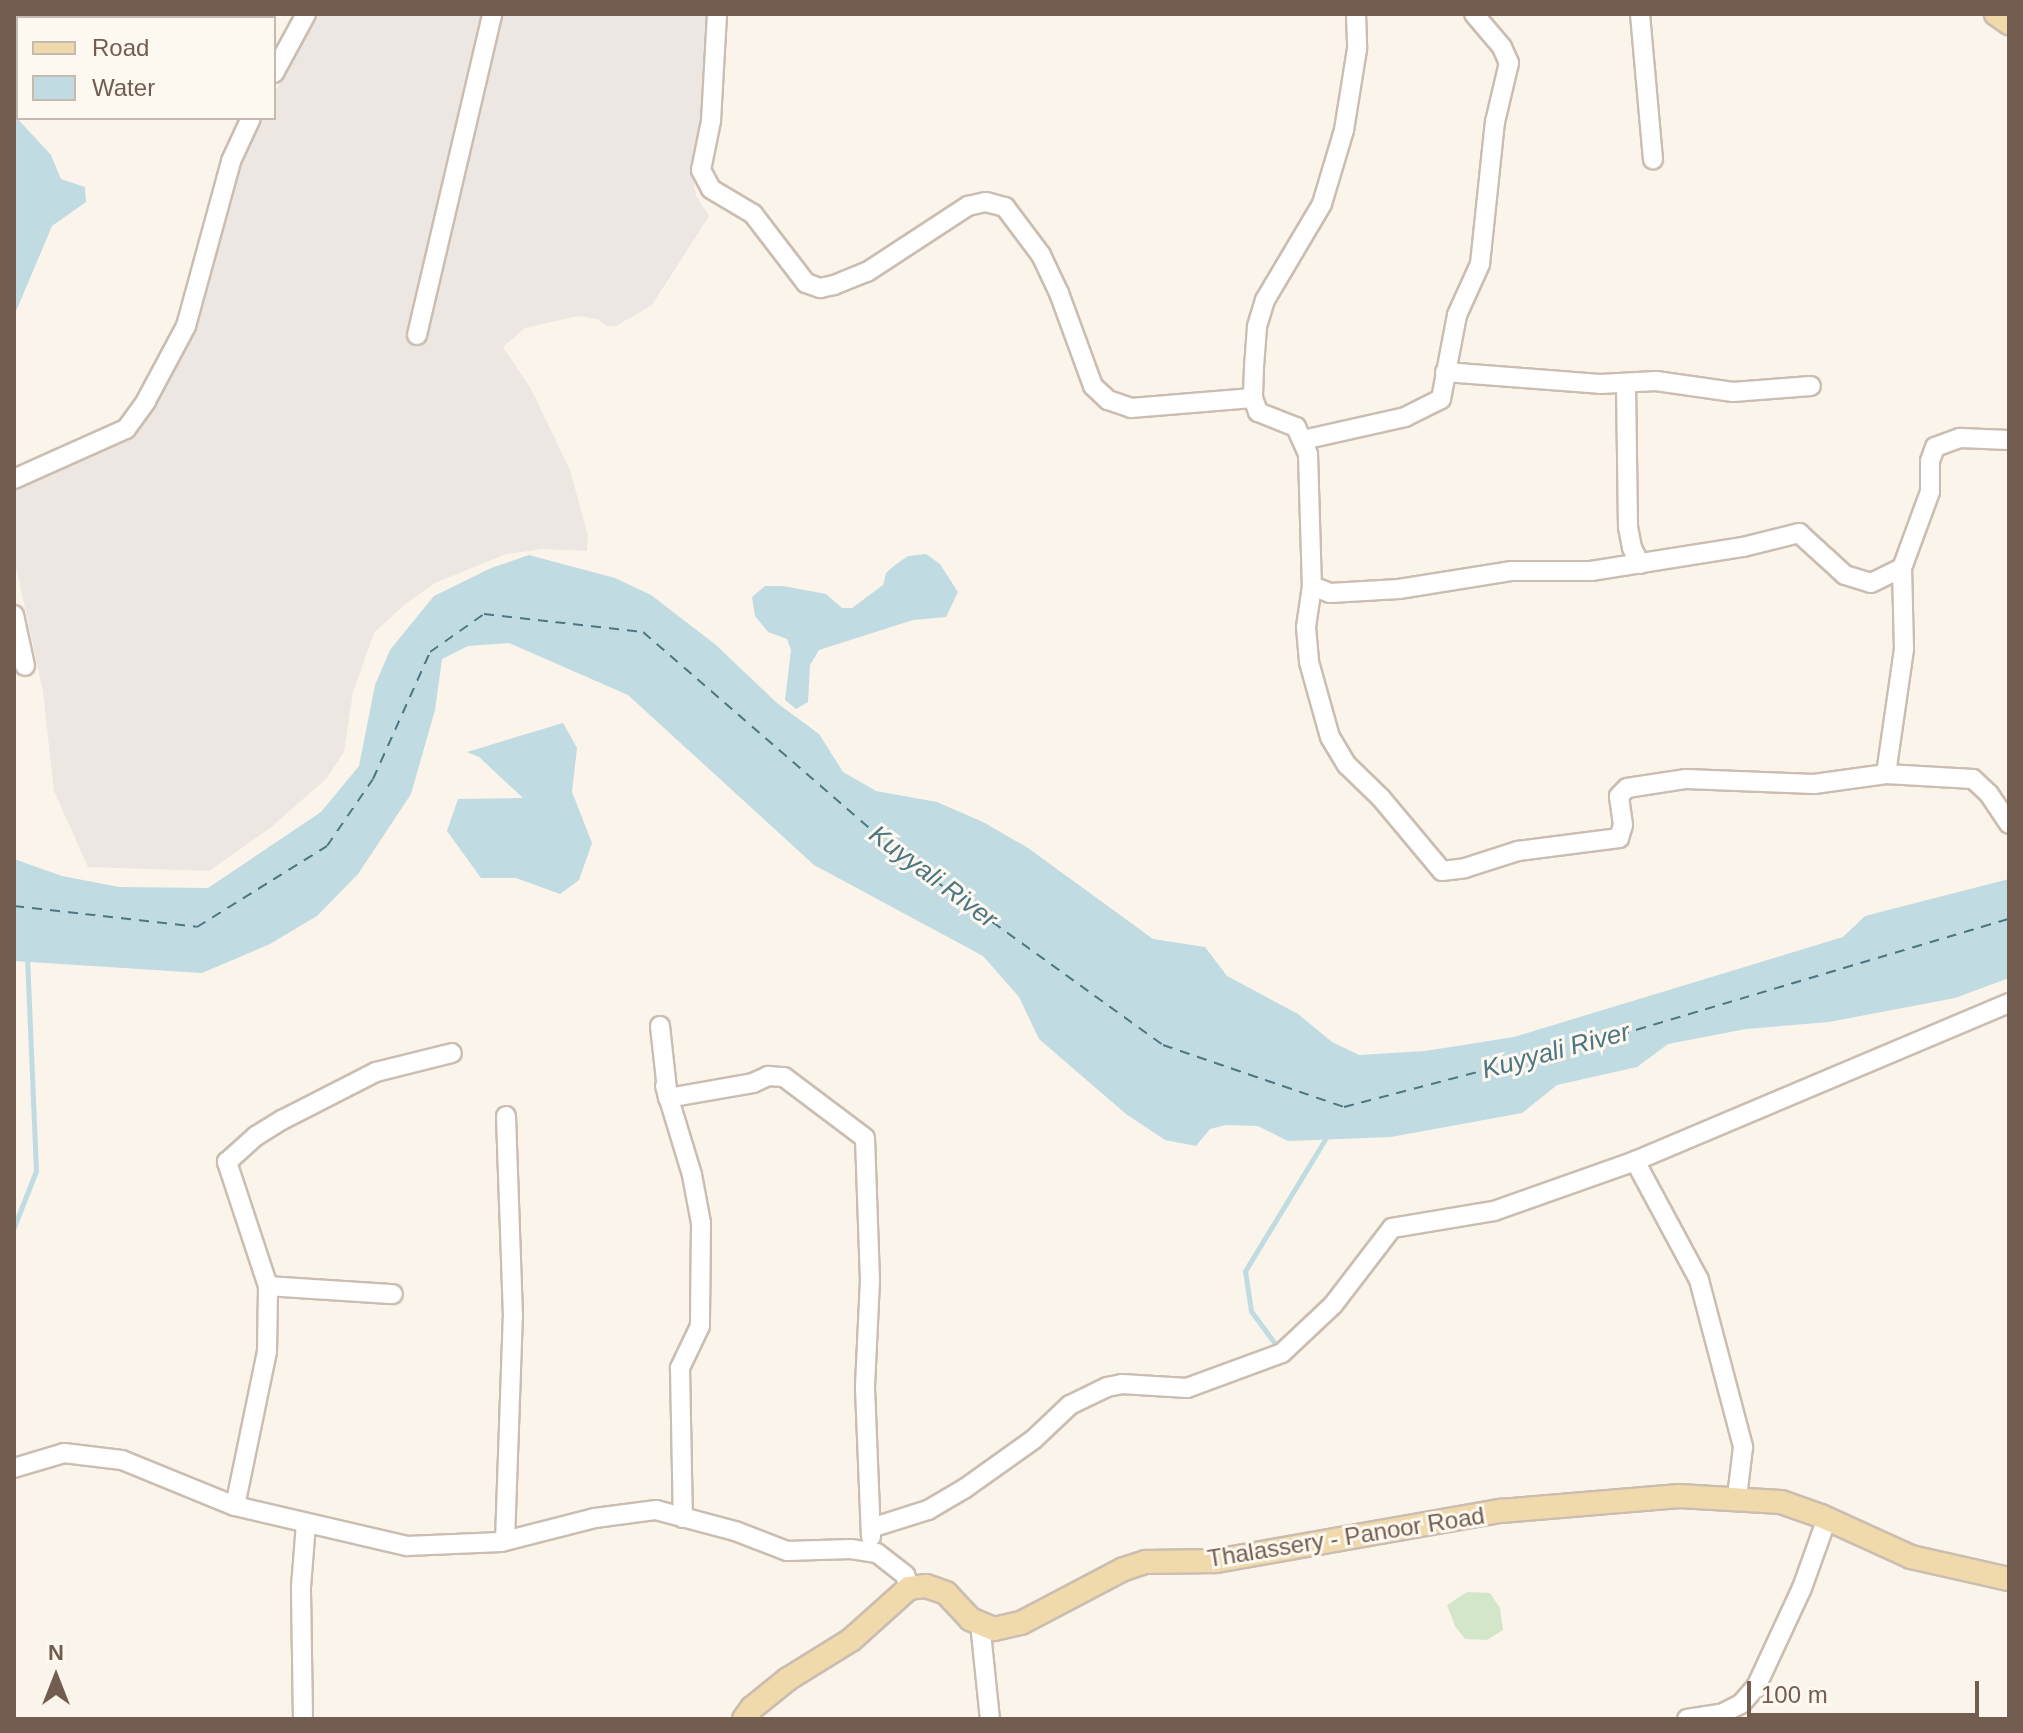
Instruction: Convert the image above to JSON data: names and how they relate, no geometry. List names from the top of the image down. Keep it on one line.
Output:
{"streets":{"main road":["Thalassery - Panoor Road"]},"water":["Kuyyali River"],"legend":["Road","Water"],"scale_bar":"100 m","north":"top"}
